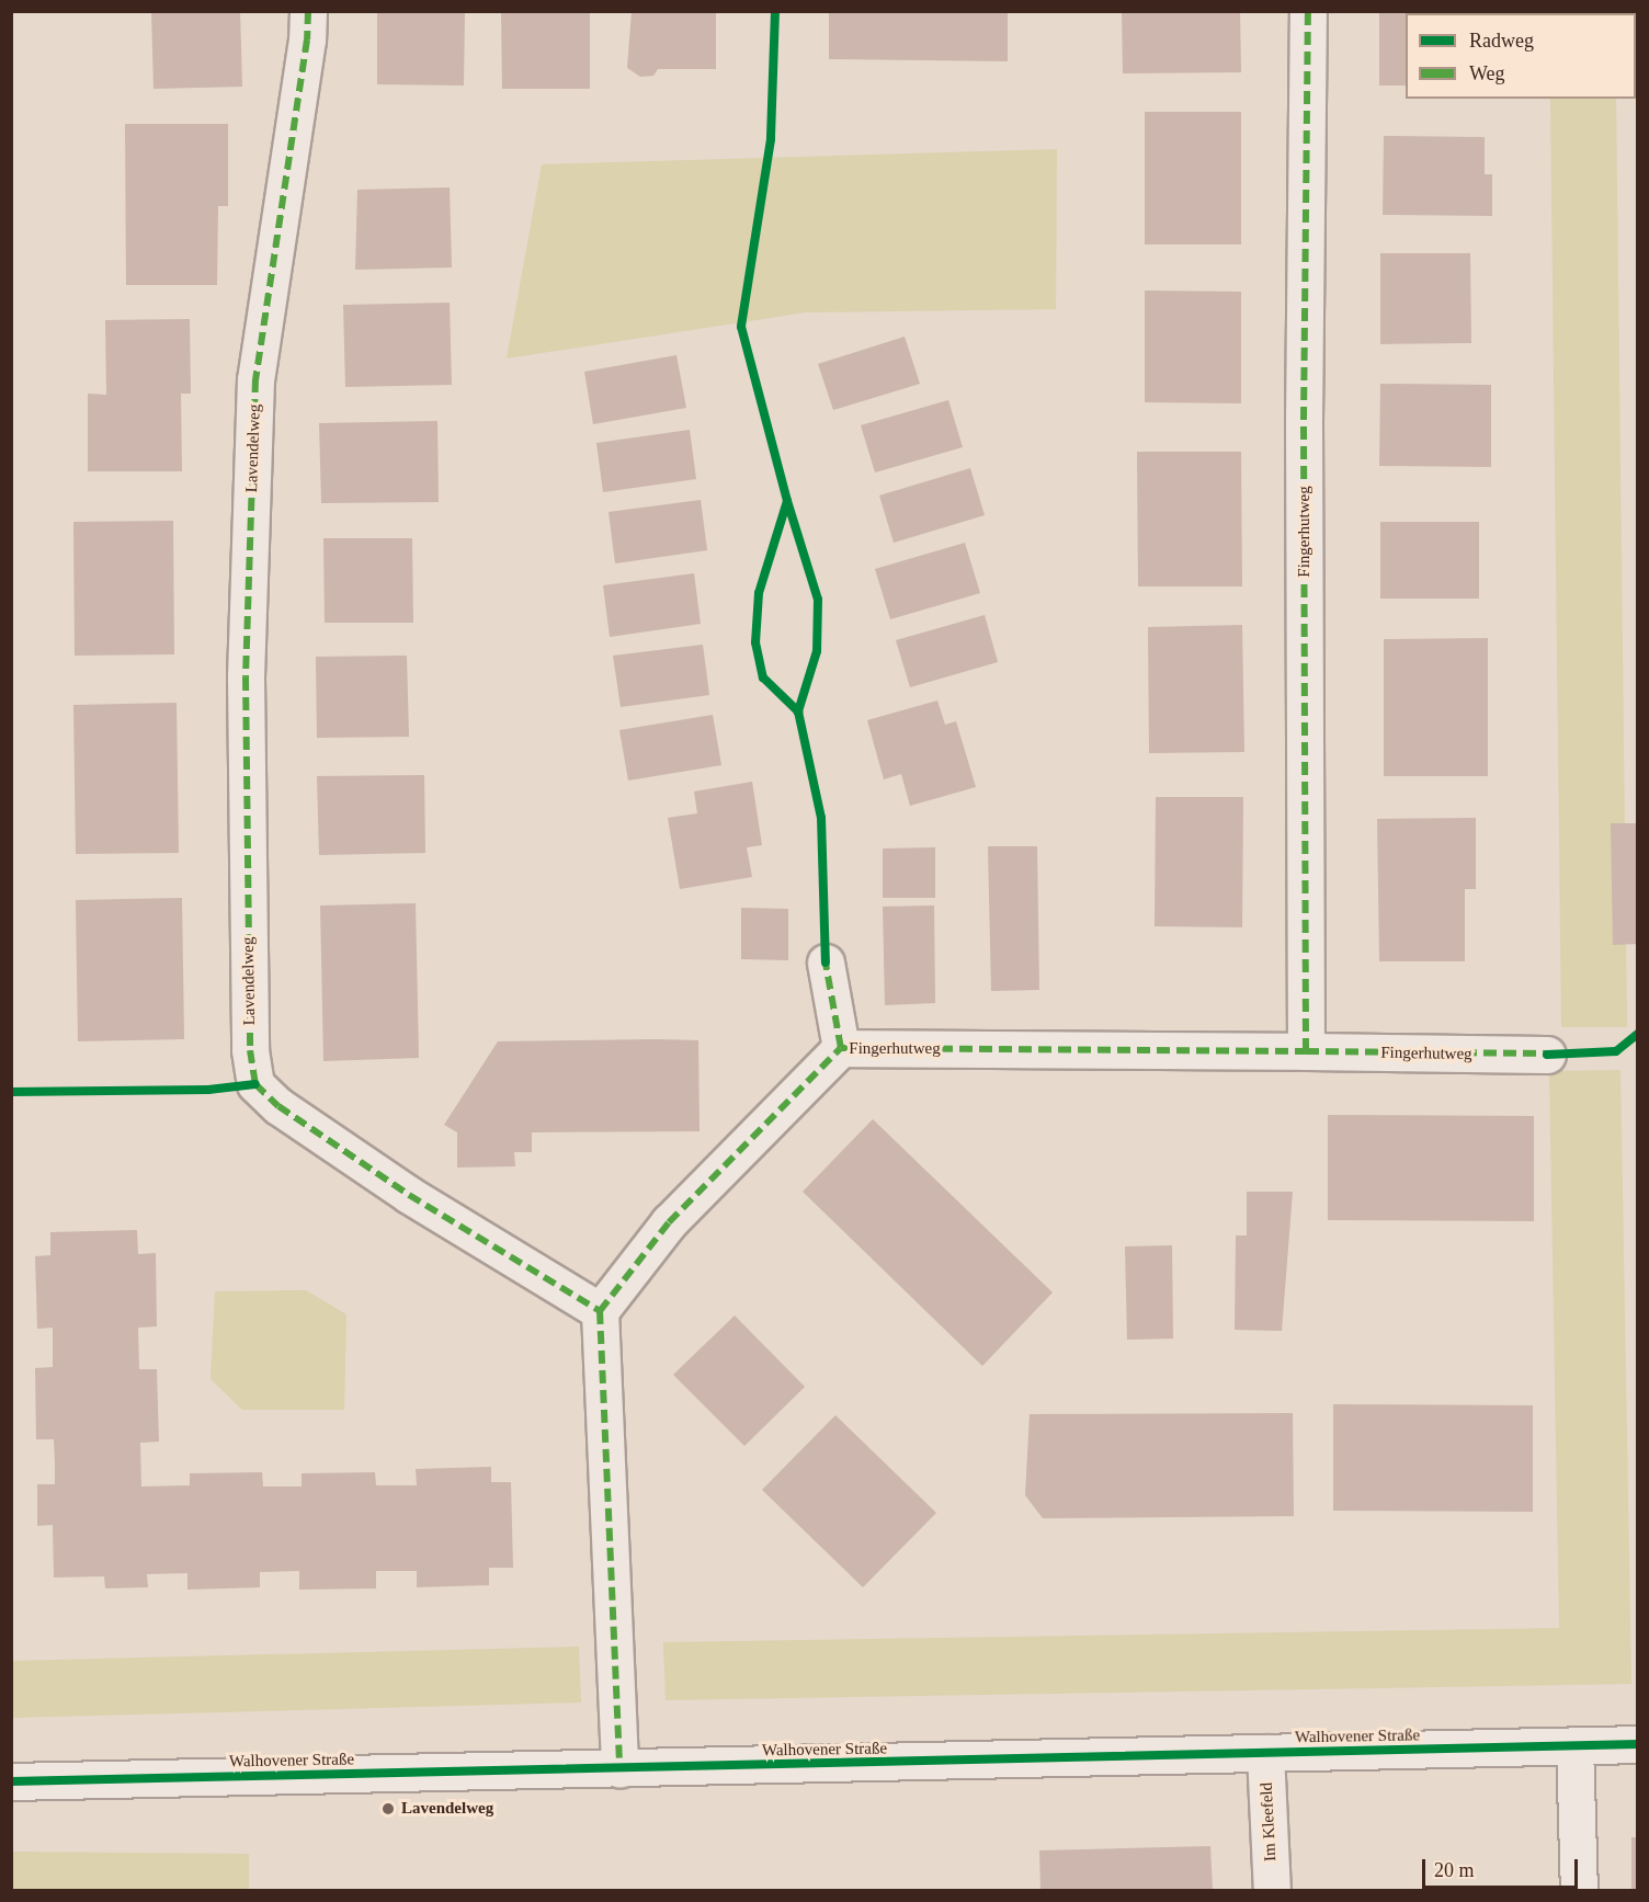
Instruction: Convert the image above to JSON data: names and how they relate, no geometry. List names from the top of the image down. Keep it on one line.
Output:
{"streets":{"street":["Lavendelweg","Fingerhutweg","Walhovener Straße","Im Kleefeld"]},"crossings":[["Lavendelweg","Fingerhutweg"],["Walhovener Straße","Im Kleefeld"]],"places":["Lavendelweg"],"legend":["Radweg","Weg"],"scale_bar":"20 m"}
